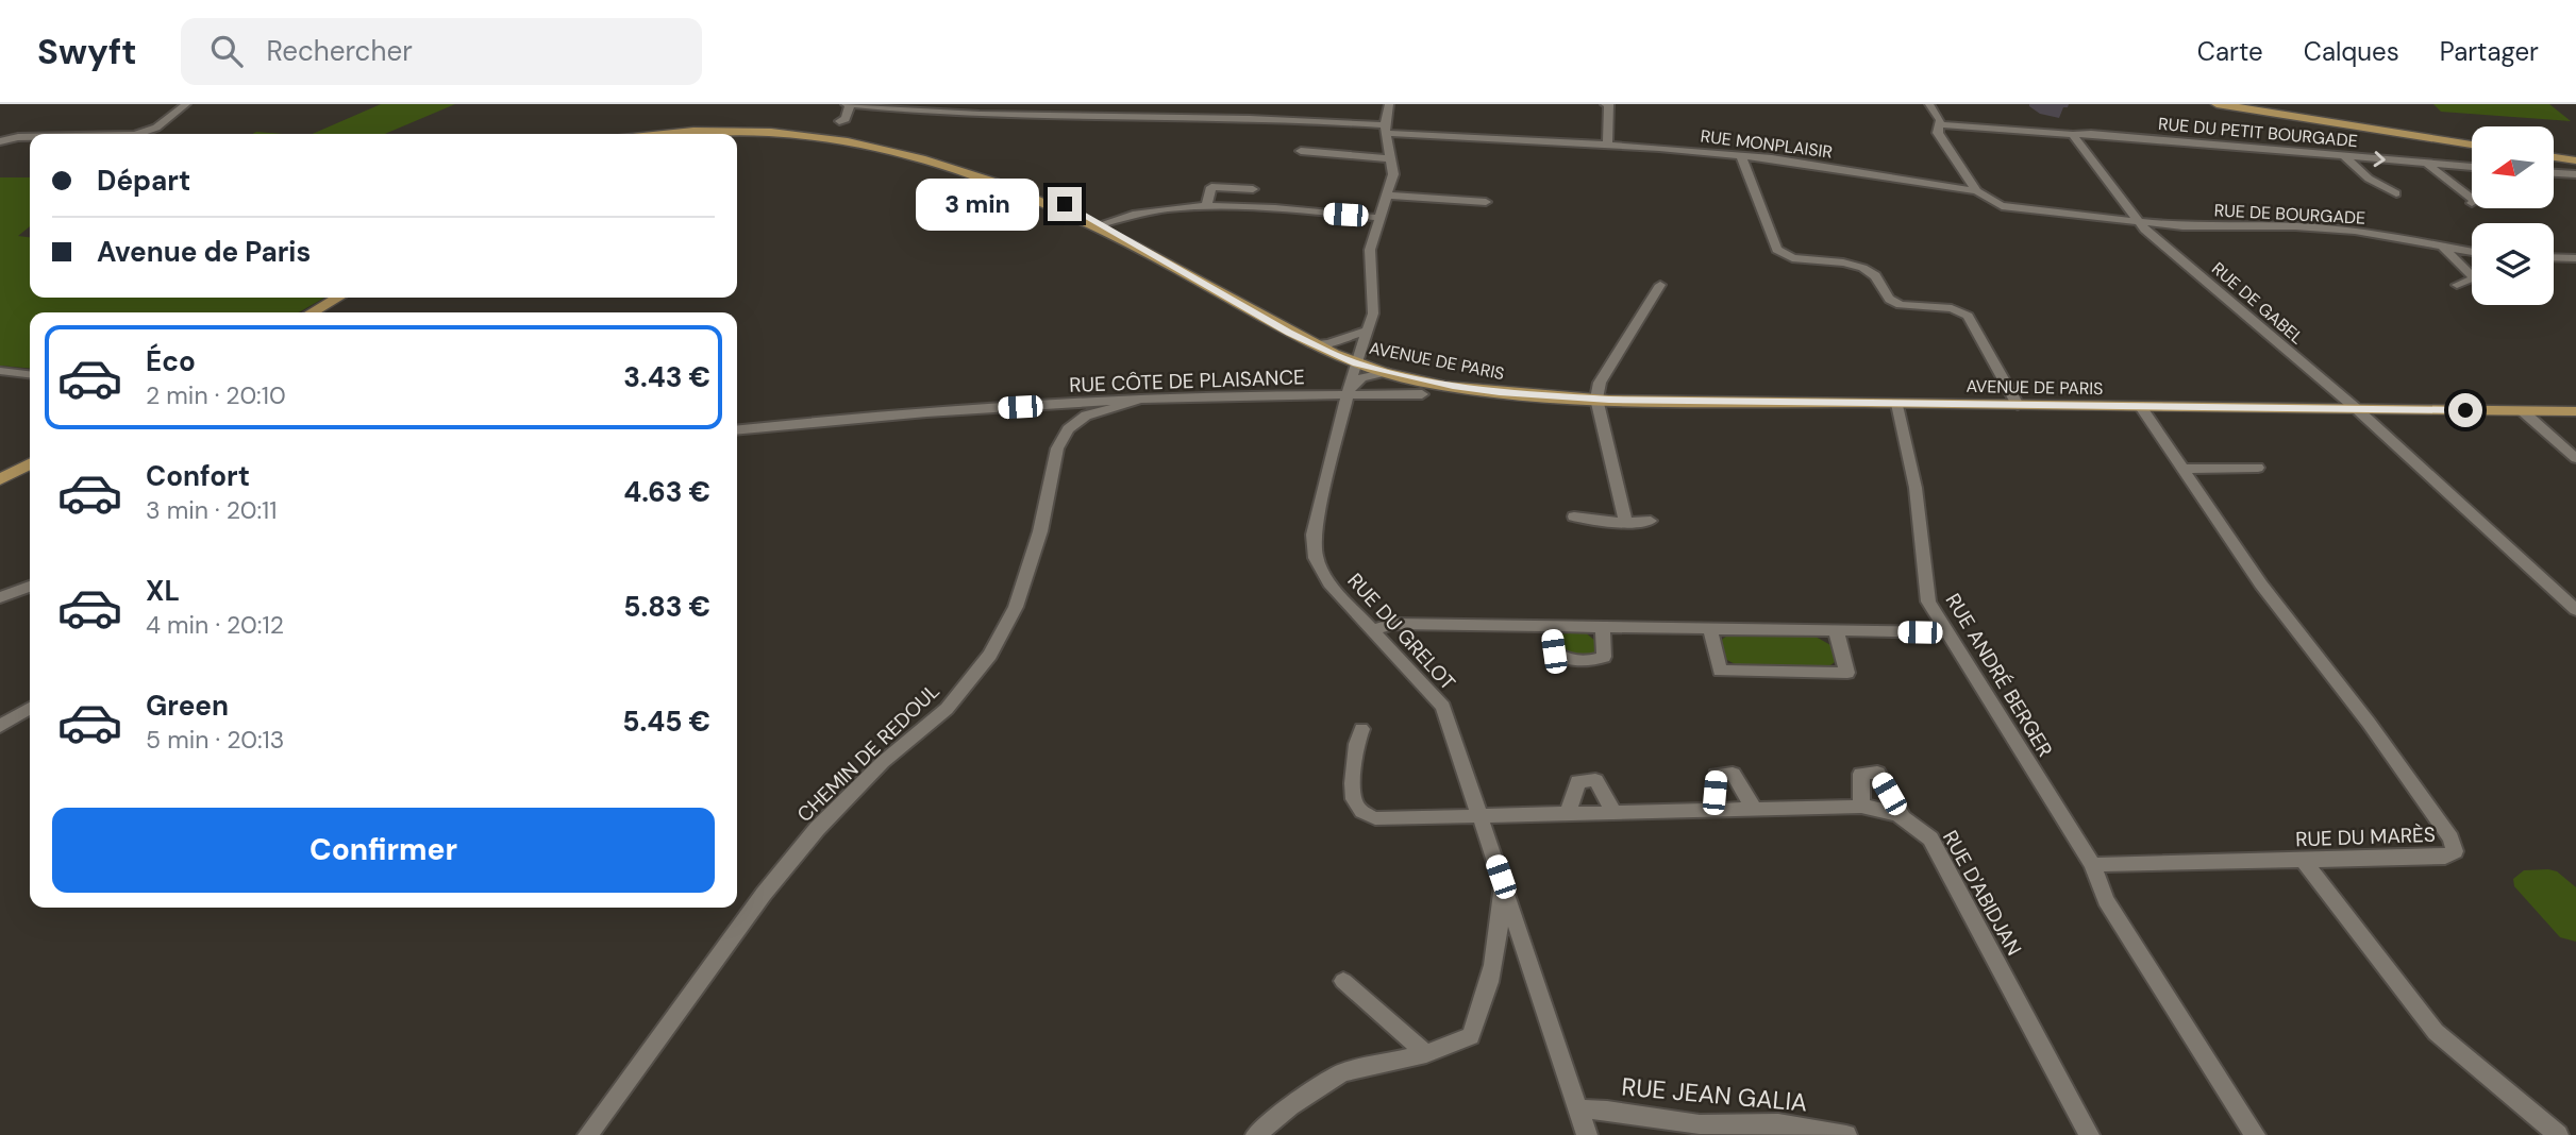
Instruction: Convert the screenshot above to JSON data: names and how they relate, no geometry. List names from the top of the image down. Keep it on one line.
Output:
{"streets":{"main road":["AVENUE DE PARIS"],"street":["RUE DU PETIT BOURGADE","RUE MONPLAISIR","RUE DE BOURGADE","RUE DE GABEL","RUE CÔTE DE PLAISANCE","RUE DU GRELOT","RUE ANDRÉ BERGER","CHEMIN DE REDOUL","RUE DU MARÈS","RUE D'ABIDJAN","RUE JEAN GALIA"]},"crossings":[["RUE DU PETIT BOURGADE","RUE DE GABEL"],["RUE MONPLAISIR","RUE DE BOURGADE"],["RUE MONPLAISIR","RUE DE GABEL"],["RUE MONPLAISIR","RUE DU GRELOT"],["RUE DE BOURGADE","RUE DE GABEL"],["RUE DE GABEL","AVENUE DE PARIS"],["AVENUE DE PARIS","RUE DU GRELOT"],["AVENUE DE PARIS","RUE ANDRÉ BERGER"],["AVENUE DE PARIS","RUE DU MARÈS"],["RUE CÔTE DE PLAISANCE","RUE DU GRELOT"],["RUE CÔTE DE PLAISANCE","CHEMIN DE REDOUL"],["RUE DU GRELOT","RUE D'ABIDJAN"],["RUE DU GRELOT","RUE JEAN GALIA"],["RUE ANDRÉ BERGER","RUE DU MARÈS"]],"north":"left","page":{"header":"Swyft","search":"Rechercher","nav":["Carte","Calques","Partager"],"banner":["Départ","Avenue de Paris"],"bubble":"3 min","list":[{"name":"Éco","note":"2 min · 20:10","value":"3.43 €"},{"name":"Confort","note":"3 min · 20:11","value":"4.63 €"},{"name":"XL","note":"4 min · 20:12","value":"5.83 €"},{"name":"Green","note":"5 min · 20:13","value":"5.45 €"}],"buttons":"Confirmer"}}
